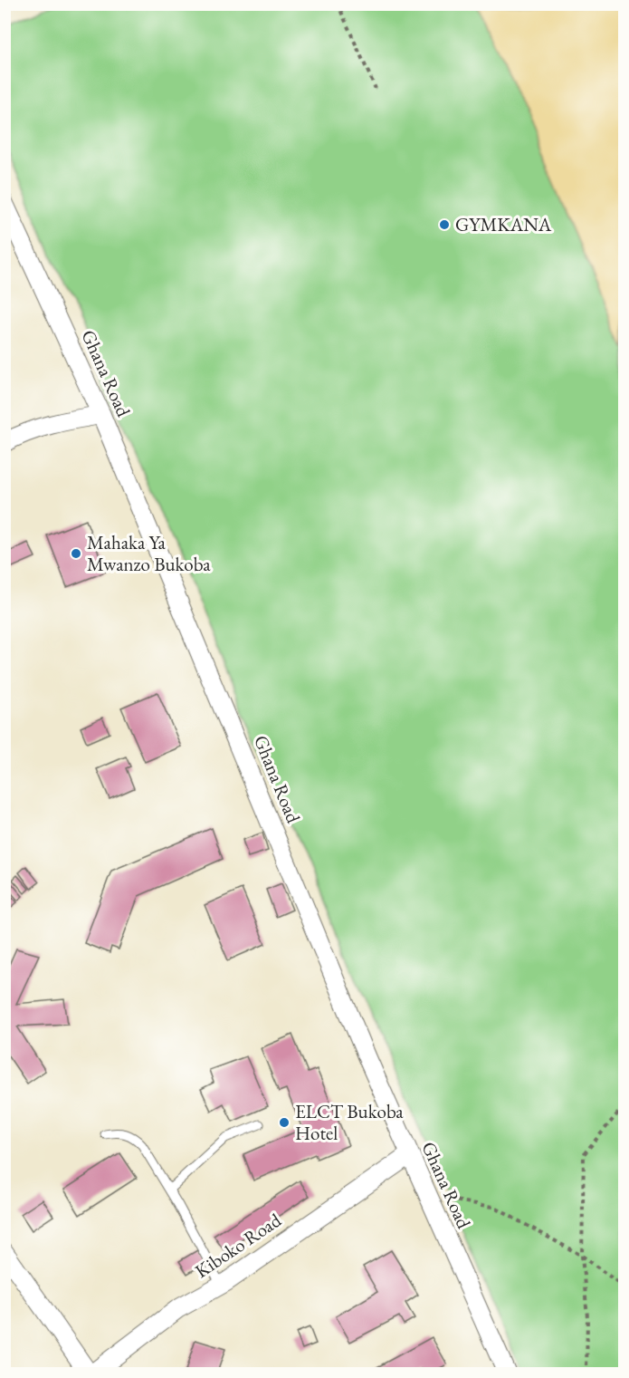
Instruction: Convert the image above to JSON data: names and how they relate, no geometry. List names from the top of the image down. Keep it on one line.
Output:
{"streets":{"street":["Ghana Road","Kiboko Road"]},"crossings":[["Ghana Road","Kiboko Road"]],"places":["GYMKANA","Mahaka Ya Mwanzo Bukoba","ELCT Bukoba Hotel"]}
